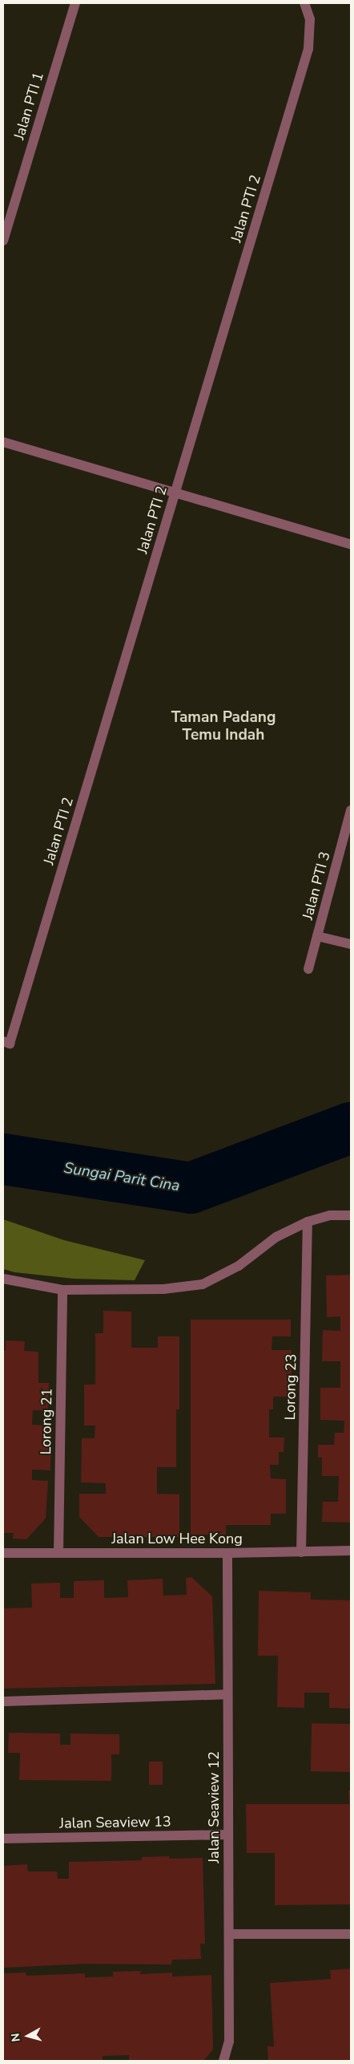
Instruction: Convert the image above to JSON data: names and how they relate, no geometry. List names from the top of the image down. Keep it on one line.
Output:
{"streets":{"street":["Jalan PTI 1","Jalan PTI 2","Jalan PTI 3","Lorong 23","Lorong 21","Jalan Low Hee Kong","Jalan Seaview 12","Jalan Seaview 13"]},"crossings":[["Lorong 23","Jalan Low Hee Kong"],["Lorong 21","Jalan Low Hee Kong"],["Jalan Low Hee Kong","Jalan Seaview 12"],["Jalan Seaview 12","Jalan Seaview 13"]],"districts":["Taman Padang Temu Indah"],"water":["Sungai Parit Cina"],"north":"left"}
